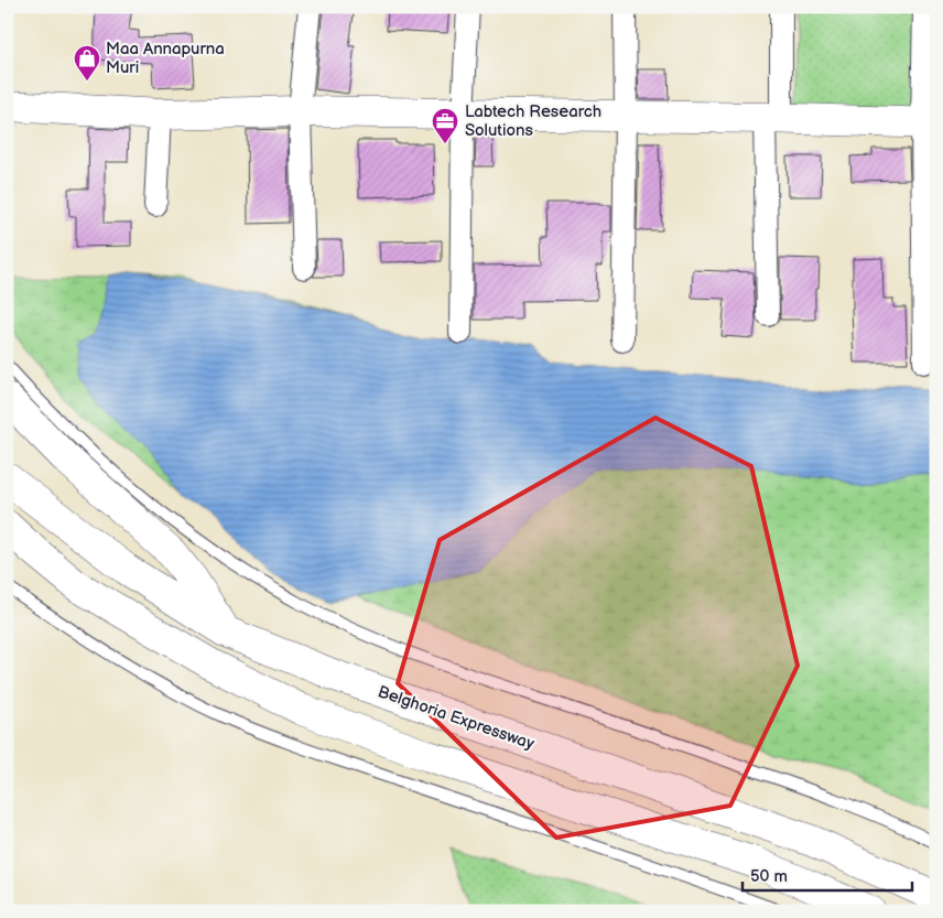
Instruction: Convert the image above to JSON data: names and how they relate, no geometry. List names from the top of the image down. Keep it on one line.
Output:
{"streets":{"main road":["Belghoria Expressway"]},"places":{"shop":["Maa Annapurna Muri"],"office":["Labtech Research Solutions"]},"scale_bar":"50 m"}
